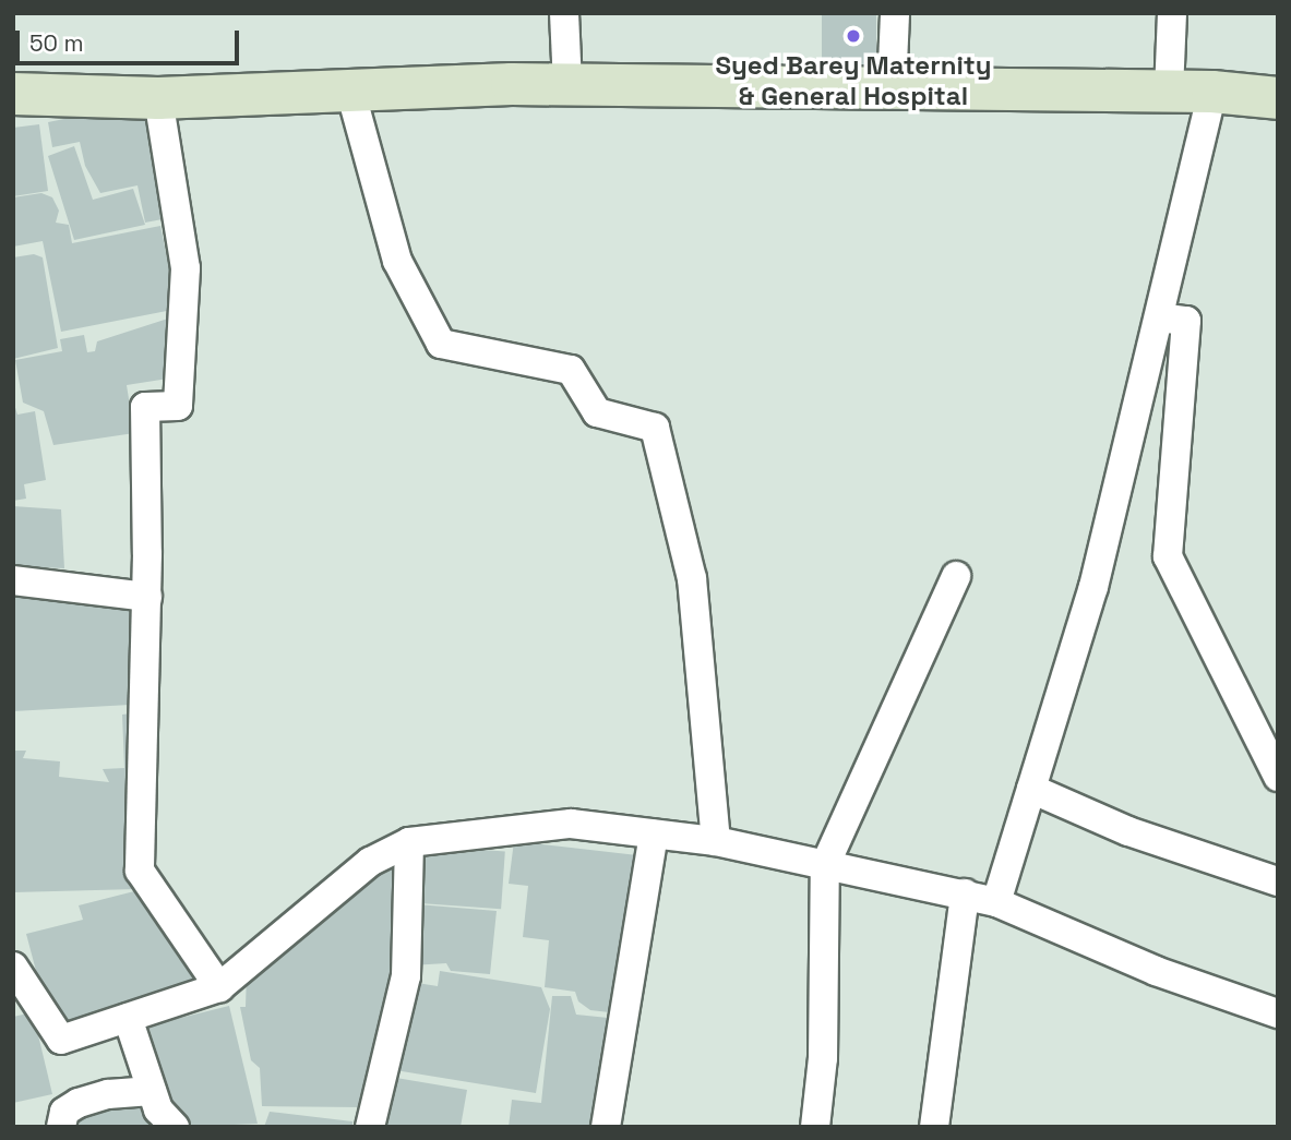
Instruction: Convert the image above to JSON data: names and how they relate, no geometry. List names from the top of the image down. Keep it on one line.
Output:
{"places":["Syed Barey Maternity & General Hospital"],"scale_bar":"50 m"}
